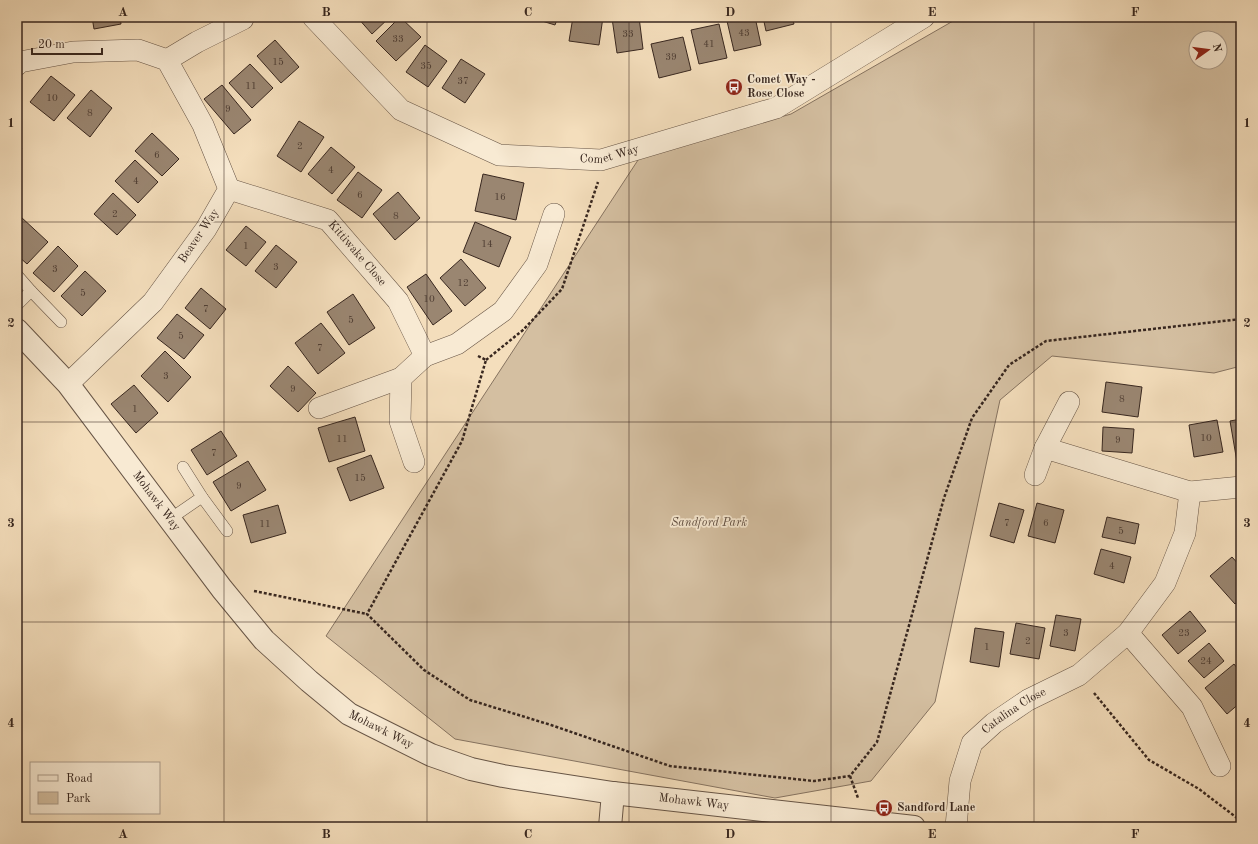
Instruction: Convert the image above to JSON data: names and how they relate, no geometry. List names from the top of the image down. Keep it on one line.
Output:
{"streets":{"street":["Comet Way","Beaver Way","Kittiwake Close","Mohawk Way","Catalina Close"]},"crossings":[["Beaver Way","Kittiwake Close"],["Beaver Way","Mohawk Way"]],"parks":["Sandford Park"],"places":{"bus stop":["Comet Way - Rose Close","Sandford Lane"]},"house_numbers":["43","33","33","41","39","15","35","37","11","10","9","8","2","6","4","4","6","16","2","8","14","1","3","3","12","5","10","7","5","5","7","3","9","8","1","10","11","9","7","15","9","7","6","11","5","4","3","23","2","1","24"],"legend":["Road","Park"],"scale_bar":"20 m","north":"right","grid":{"columns":["A","B","C","D","E","F"],"rows":["1","2","3","4"]}}
